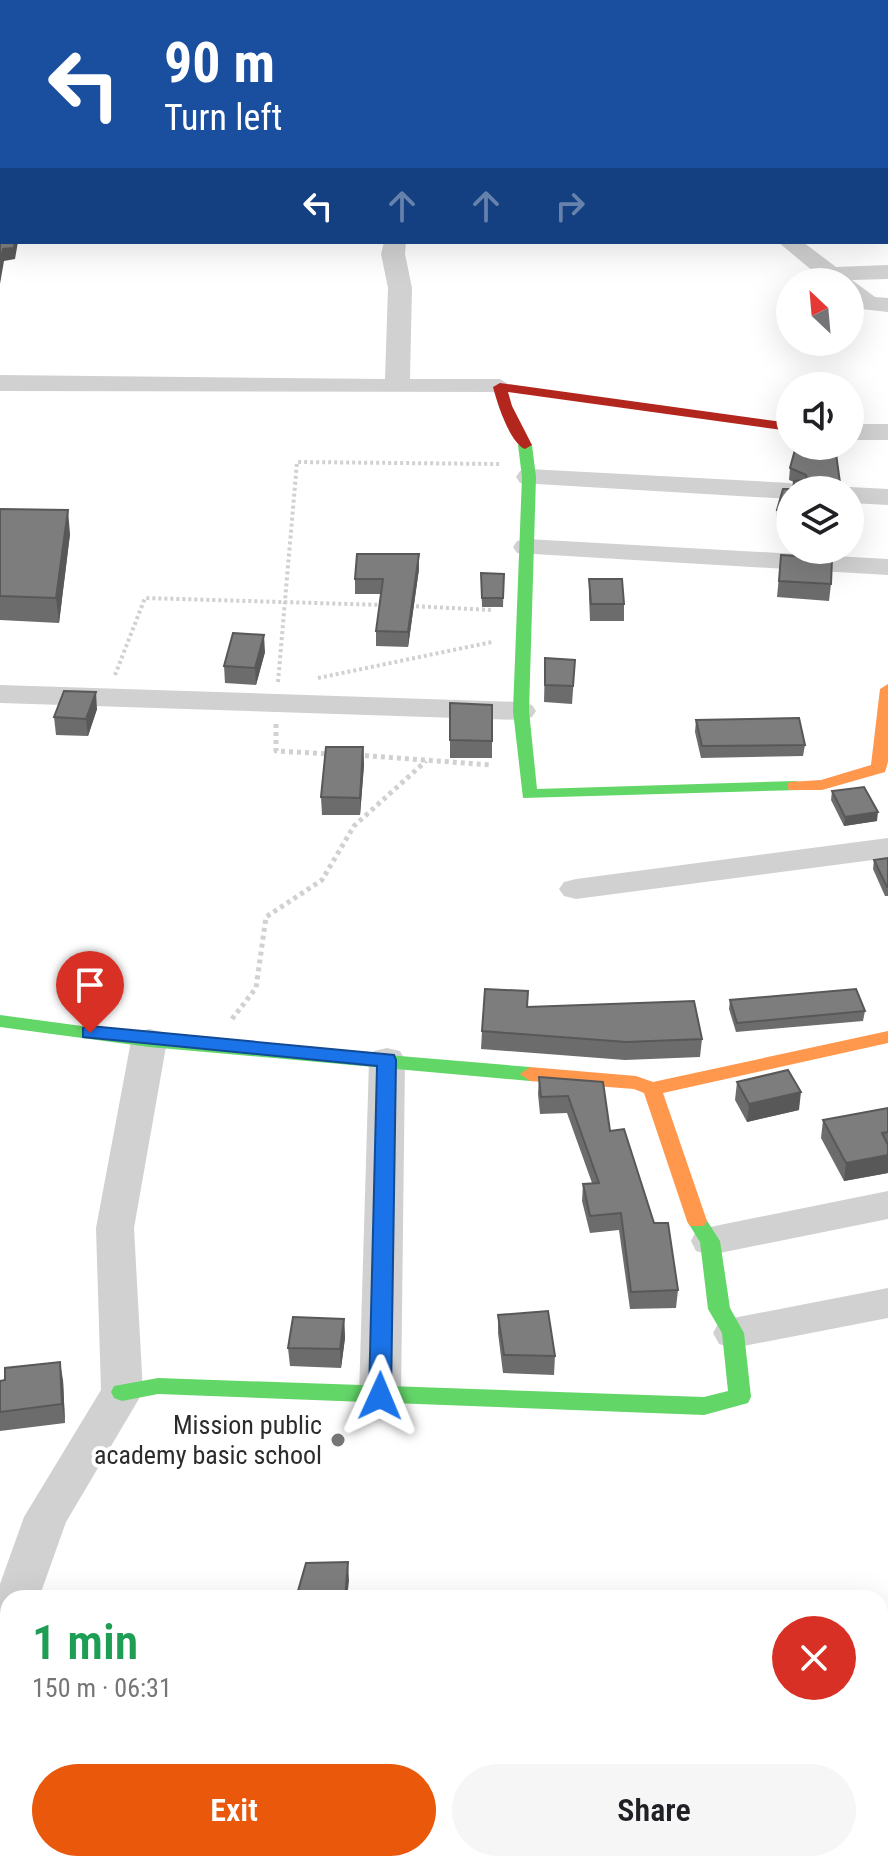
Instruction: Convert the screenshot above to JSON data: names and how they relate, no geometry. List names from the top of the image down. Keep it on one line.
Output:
{"places":["Mission public academy basic school"],"north":"top left","page":{"turn":["90 m","Turn left"],"heading":["1 min","150 m · 06:31"],"buttons":["Exit","Share"]}}
